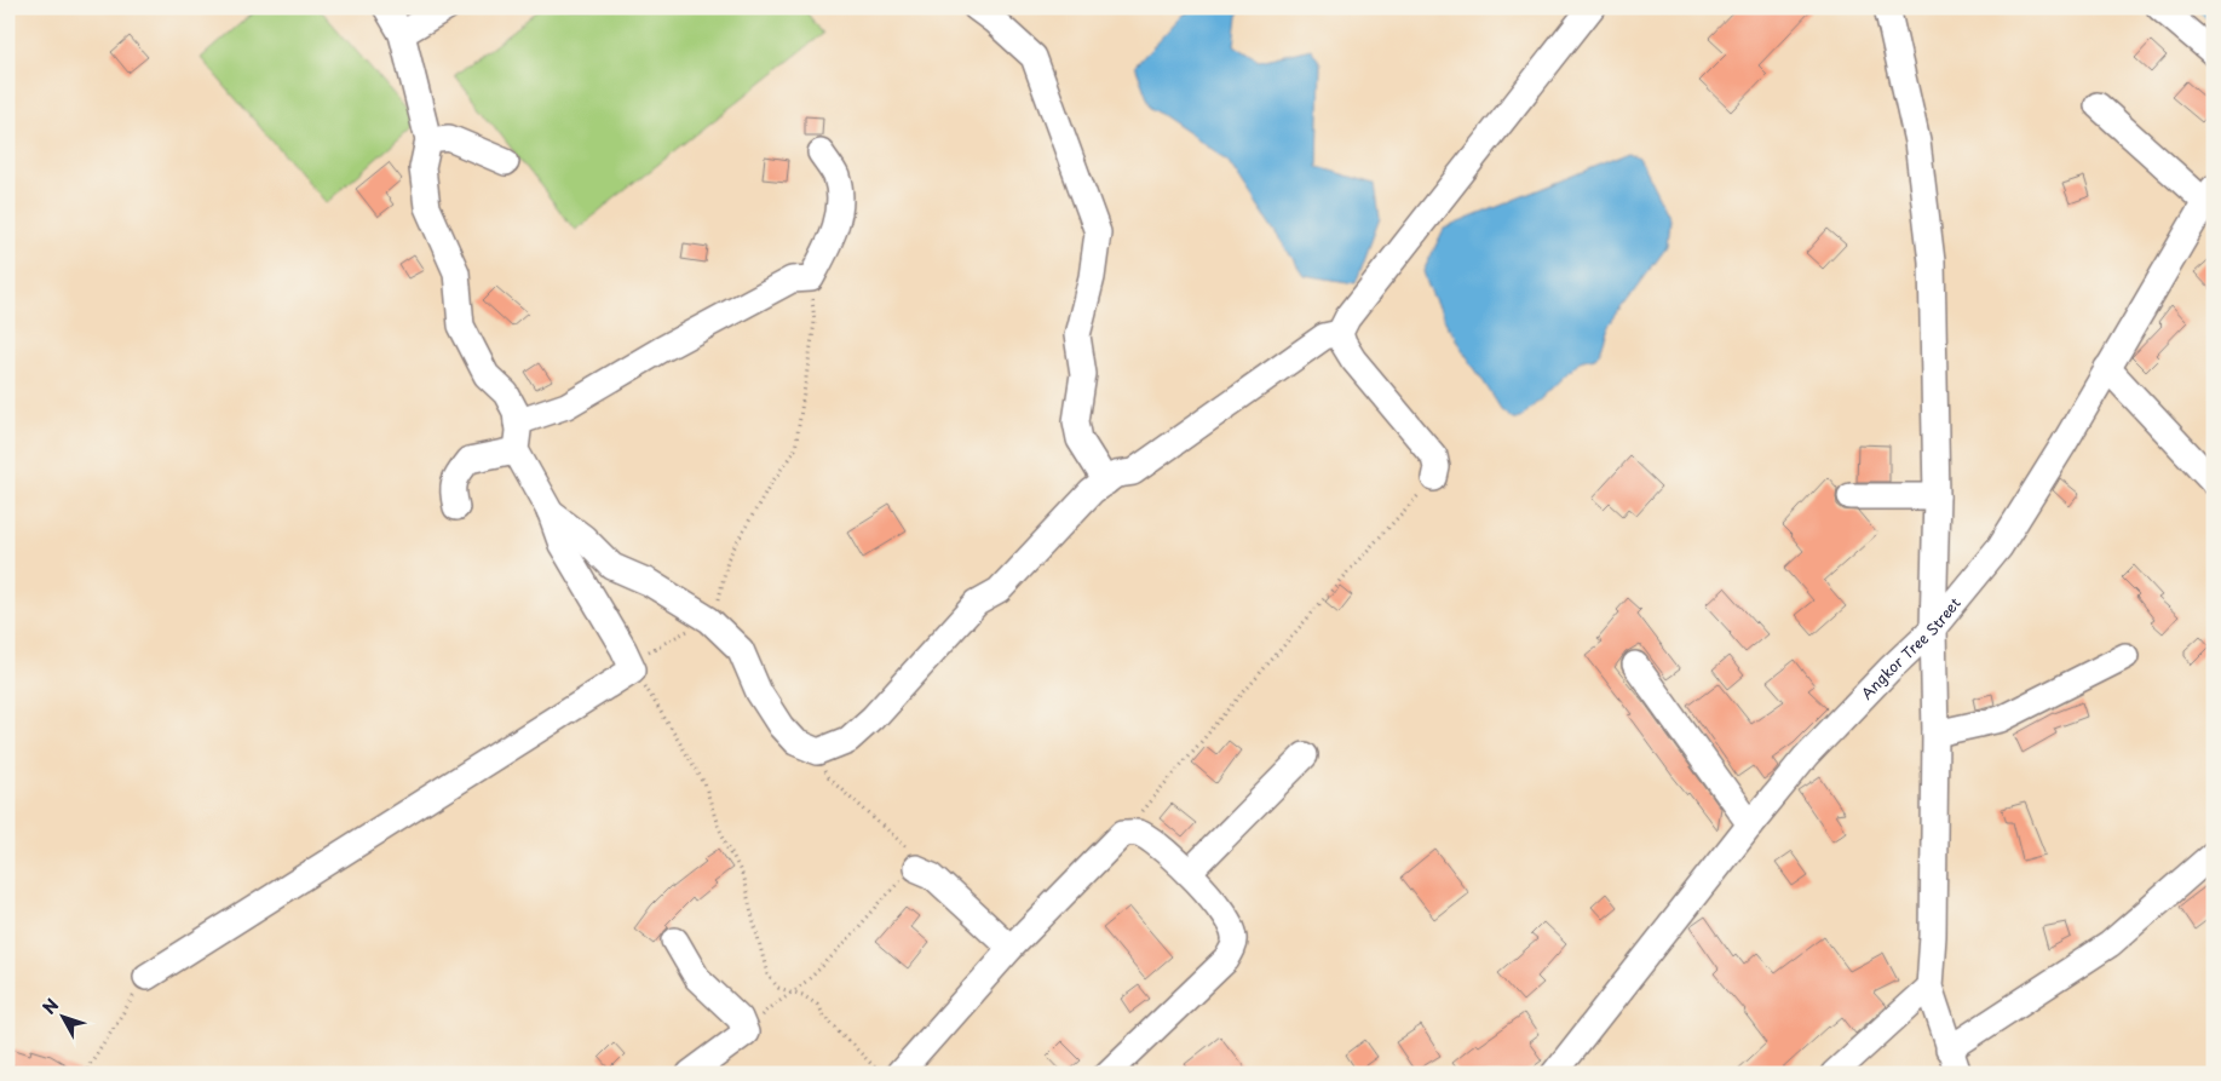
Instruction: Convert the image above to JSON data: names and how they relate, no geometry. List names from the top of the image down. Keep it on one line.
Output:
{"streets":{"street":["Angkor Tree Street"]},"north":"top left"}
